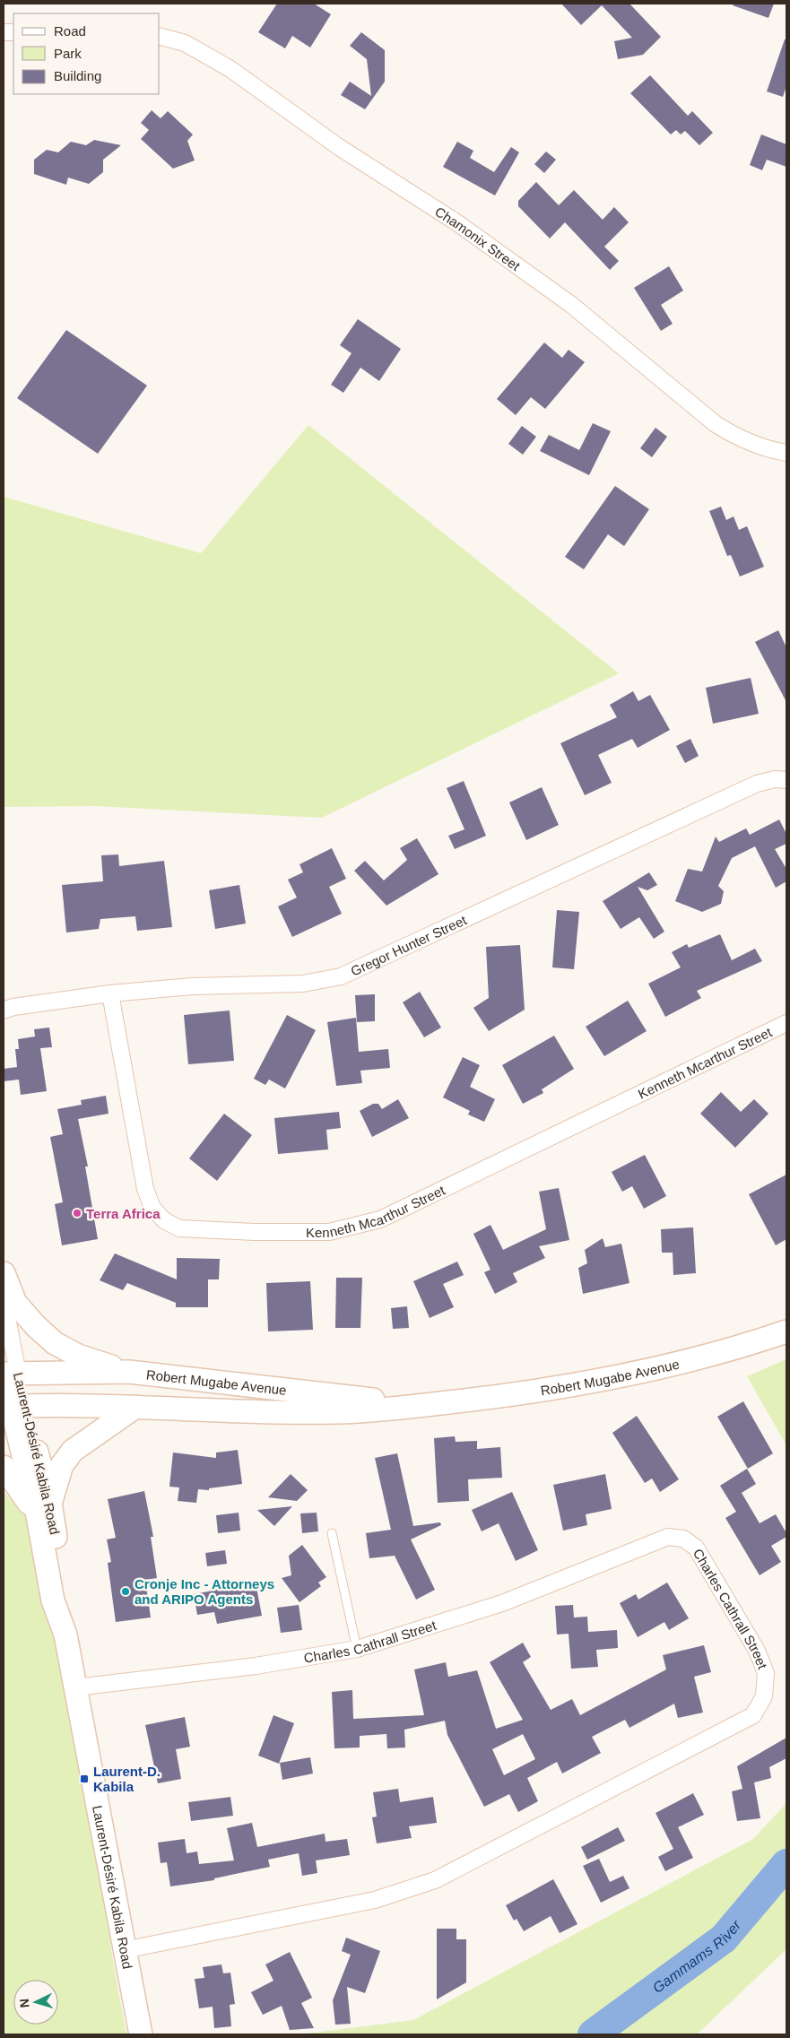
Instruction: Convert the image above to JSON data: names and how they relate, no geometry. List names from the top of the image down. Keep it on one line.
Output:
{"streets":{"main road":["Robert Mugabe Avenue","Laurent-Désiré Kabila Road"],"street":["Chamonix Street","Gregor Hunter Street","Kenneth Mcarthur Street","Charles Cathrall Street"]},"crossings":[["Gregor Hunter Street","Kenneth Mcarthur Street"],["Robert Mugabe Avenue","Laurent-Désiré Kabila Road"],["Laurent-Désiré Kabila Road","Charles Cathrall Street"]],"water":["Gammams River"],"places":{"other":["Terra Africa","Cronje Inc - Attorneys and ARIPO Agents"],"transit":["Laurent-D. Kabila"]},"legend":["Road","Park","Building"],"north":"left"}
